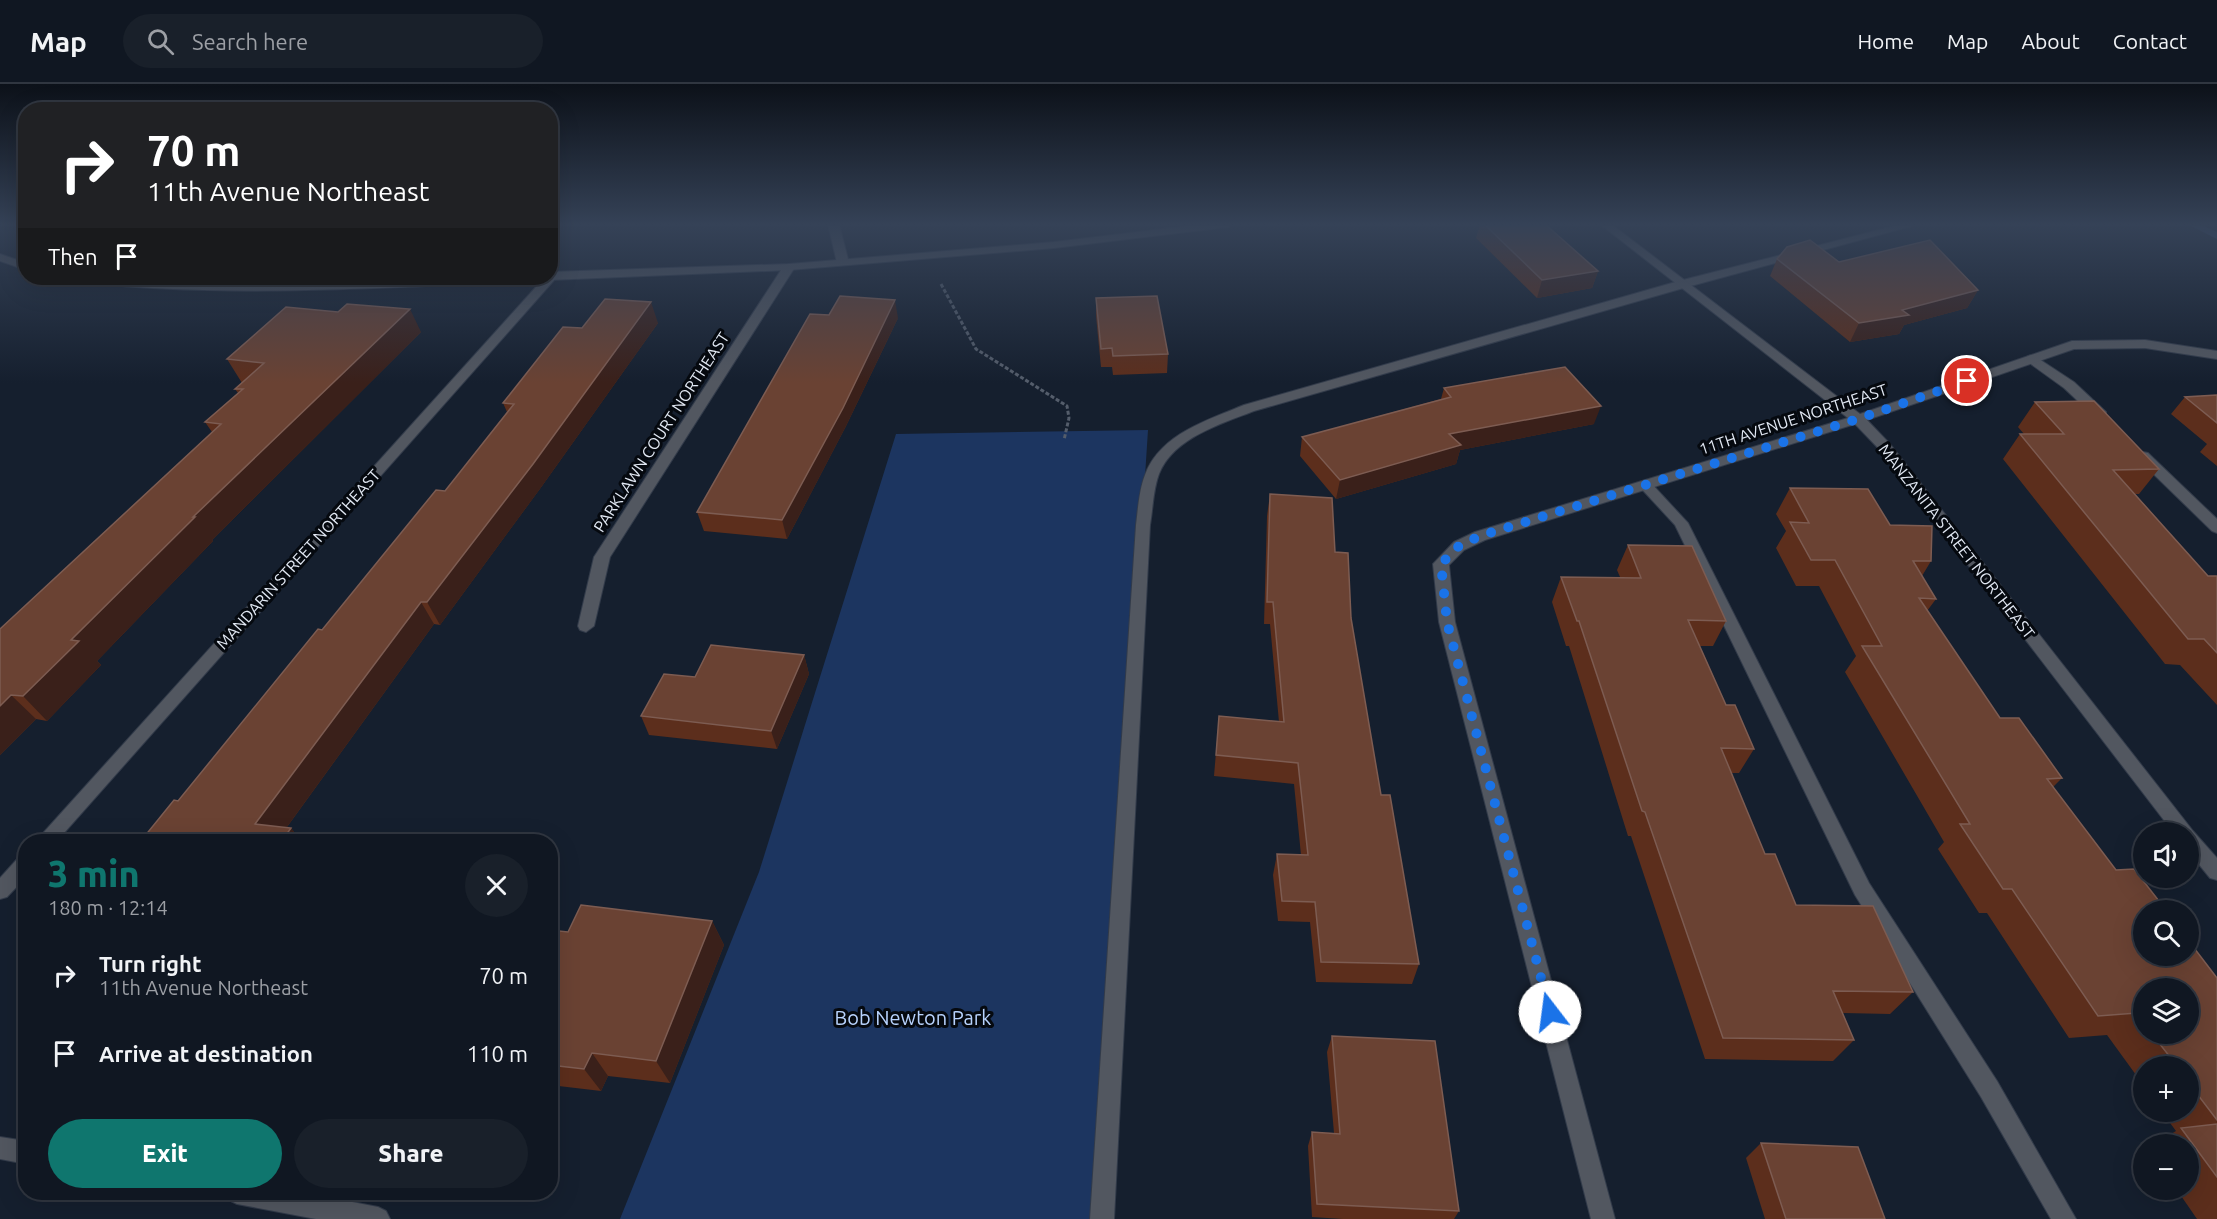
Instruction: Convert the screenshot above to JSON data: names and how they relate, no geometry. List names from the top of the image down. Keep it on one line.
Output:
{"streets":{"street":["11TH AVENUE NORTHEAST","PARKLAWN COURT NORTHEAST","MANZANITA STREET NORTHEAST","MANDARIN STREET NORTHEAST"]},"crossings":[["11TH AVENUE NORTHEAST","MANZANITA STREET NORTHEAST"]],"parks":["Bob Newton Park"],"page":{"header":"Map","search":"Search here","nav":["Home","Map","About","Contact"],"turn":["70 m","11th Avenue Northeast"],"then":"Then","map_buttons":["+","−"],"heading":["3 min","180 m · 12:14"],"list":[{"name":"Turn right","note":"11th Avenue Northeast","value":"70 m"},{"name":"Arrive at destination","value":"110 m"}],"buttons":["Exit","Share"]}}
